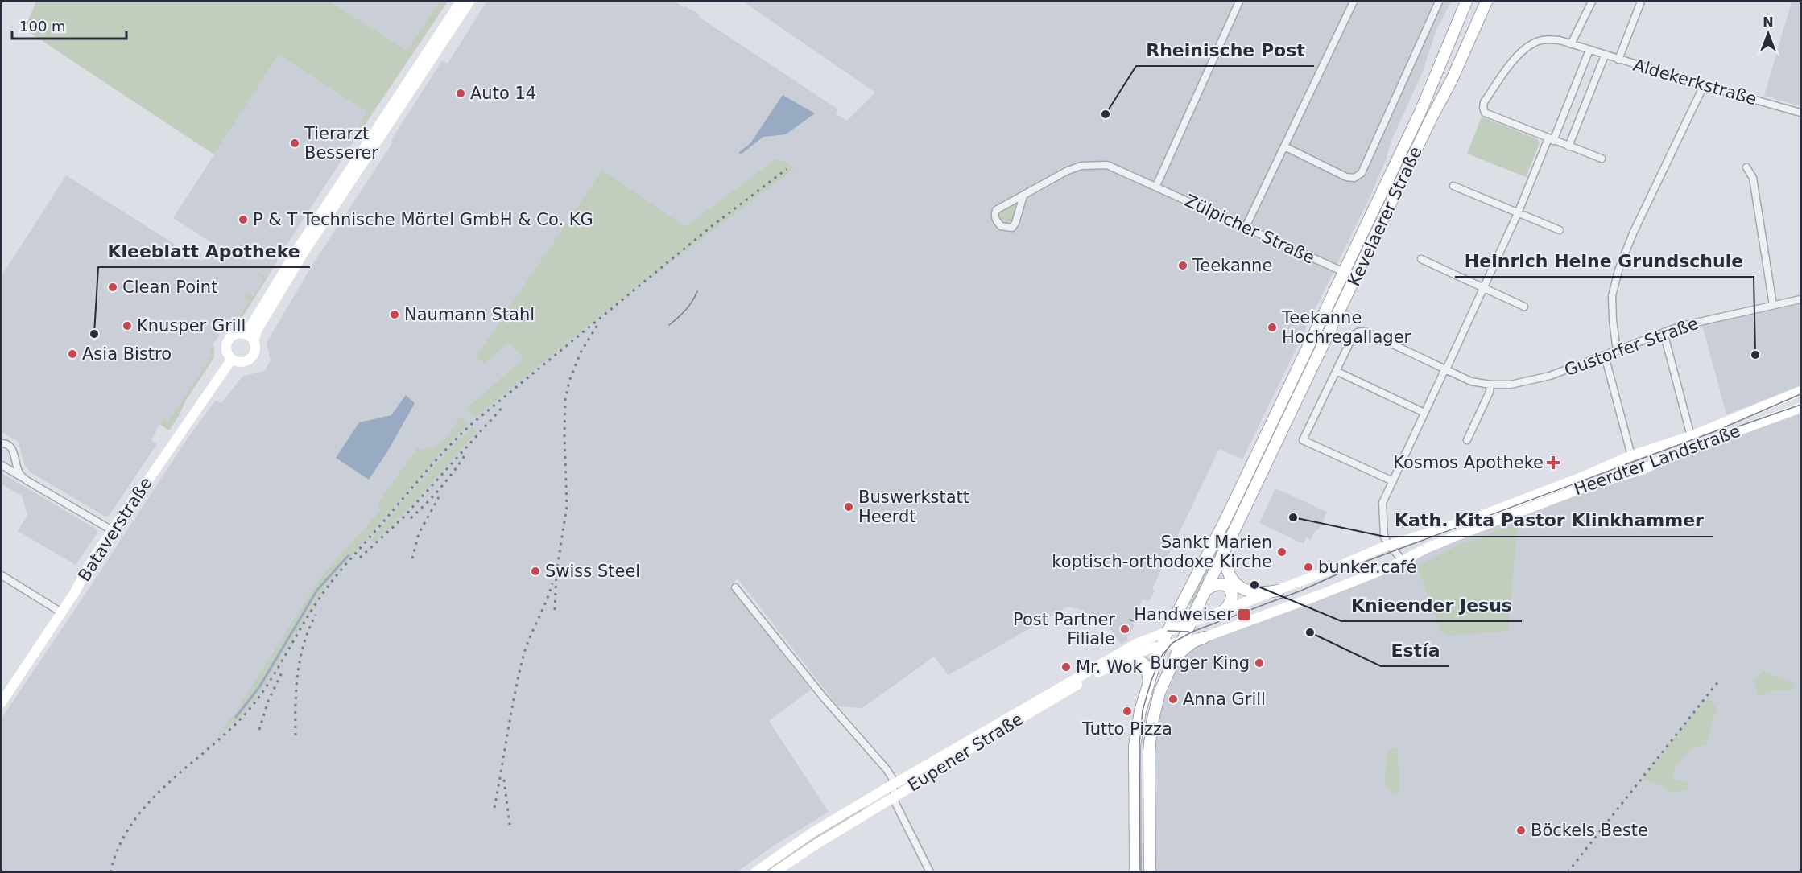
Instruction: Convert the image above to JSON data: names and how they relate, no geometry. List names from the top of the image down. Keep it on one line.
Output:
{"streets":{"main road":["Kevelaerer Straße","Heerdter Landstraße","Bataverstraße","Eupener Straße"],"street":["Aldekerkstraße","Zülpicher Straße","Gustorfer Straße"]},"crossings":[["Kevelaerer Straße","Zülpicher Straße"],["Kevelaerer Straße","Heerdter Landstraße"],["Kevelaerer Straße","Eupener Straße"],["Gustorfer Straße","Heerdter Landstraße"],["Heerdter Landstraße","Eupener Straße"]],"places":{"other":["Auto 14","Rheinische Post","Tierarzt Besserer","P & T Technische Mörtel GmbH & Co. KG","Teekanne","Clean Point","Naumann Stahl","Knusper Grill","Teekanne Hochregallager","Kleeblatt Apotheke","Asia Bistro","Heinrich Heine Grundschule","Buswerkstatt Heerdt","Kath. Kita Pastor Klinkhammer","Sankt Marien koptisch-orthodoxe Kirche","bunker.café","Swiss Steel","Knieender Jesus","Post Partner Filiale","Estía","Burger King","Mr. Wok","Anna Grill","Tutto Pizza","Böckels Beste"],"health":["Kosmos Apotheke"],"transit":["Handweiser"]},"scale_bar":"100 m","north":"top"}
